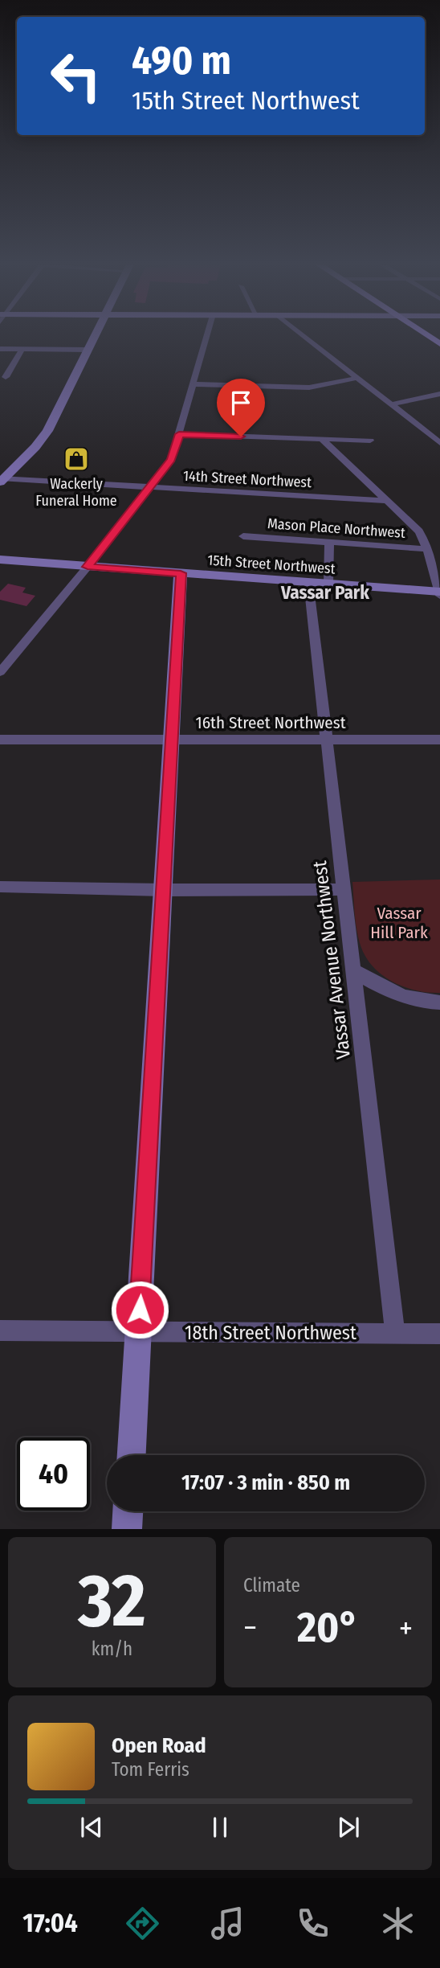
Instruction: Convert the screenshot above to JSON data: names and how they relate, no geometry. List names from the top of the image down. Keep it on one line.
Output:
{"streets":{"street":["14th Street Northwest","Mason Place Northwest","15th Street Northwest","16th Street Northwest","Vassar Avenue Northwest","18th Street Northwest"]},"crossings":[["15th Street Northwest","Vassar Avenue Northwest"],["16th Street Northwest","Vassar Avenue Northwest"],["Vassar Avenue Northwest","18th Street Northwest"]],"districts":["Vassar Park"],"parks":["Vassar Hill Park"],"places":{"shop":["Wackerly Funeral Home"]},"page":{"turn":["490 m","15th Street Northwest"],"limit":"40","trip":"17:07 · 3 min · 850 m","tile":[["32","km/h"],"Climate"],"heat":["−","20°","+"],"song":["Open Road","Tom Ferris"],"tabs":"17:04"}}
